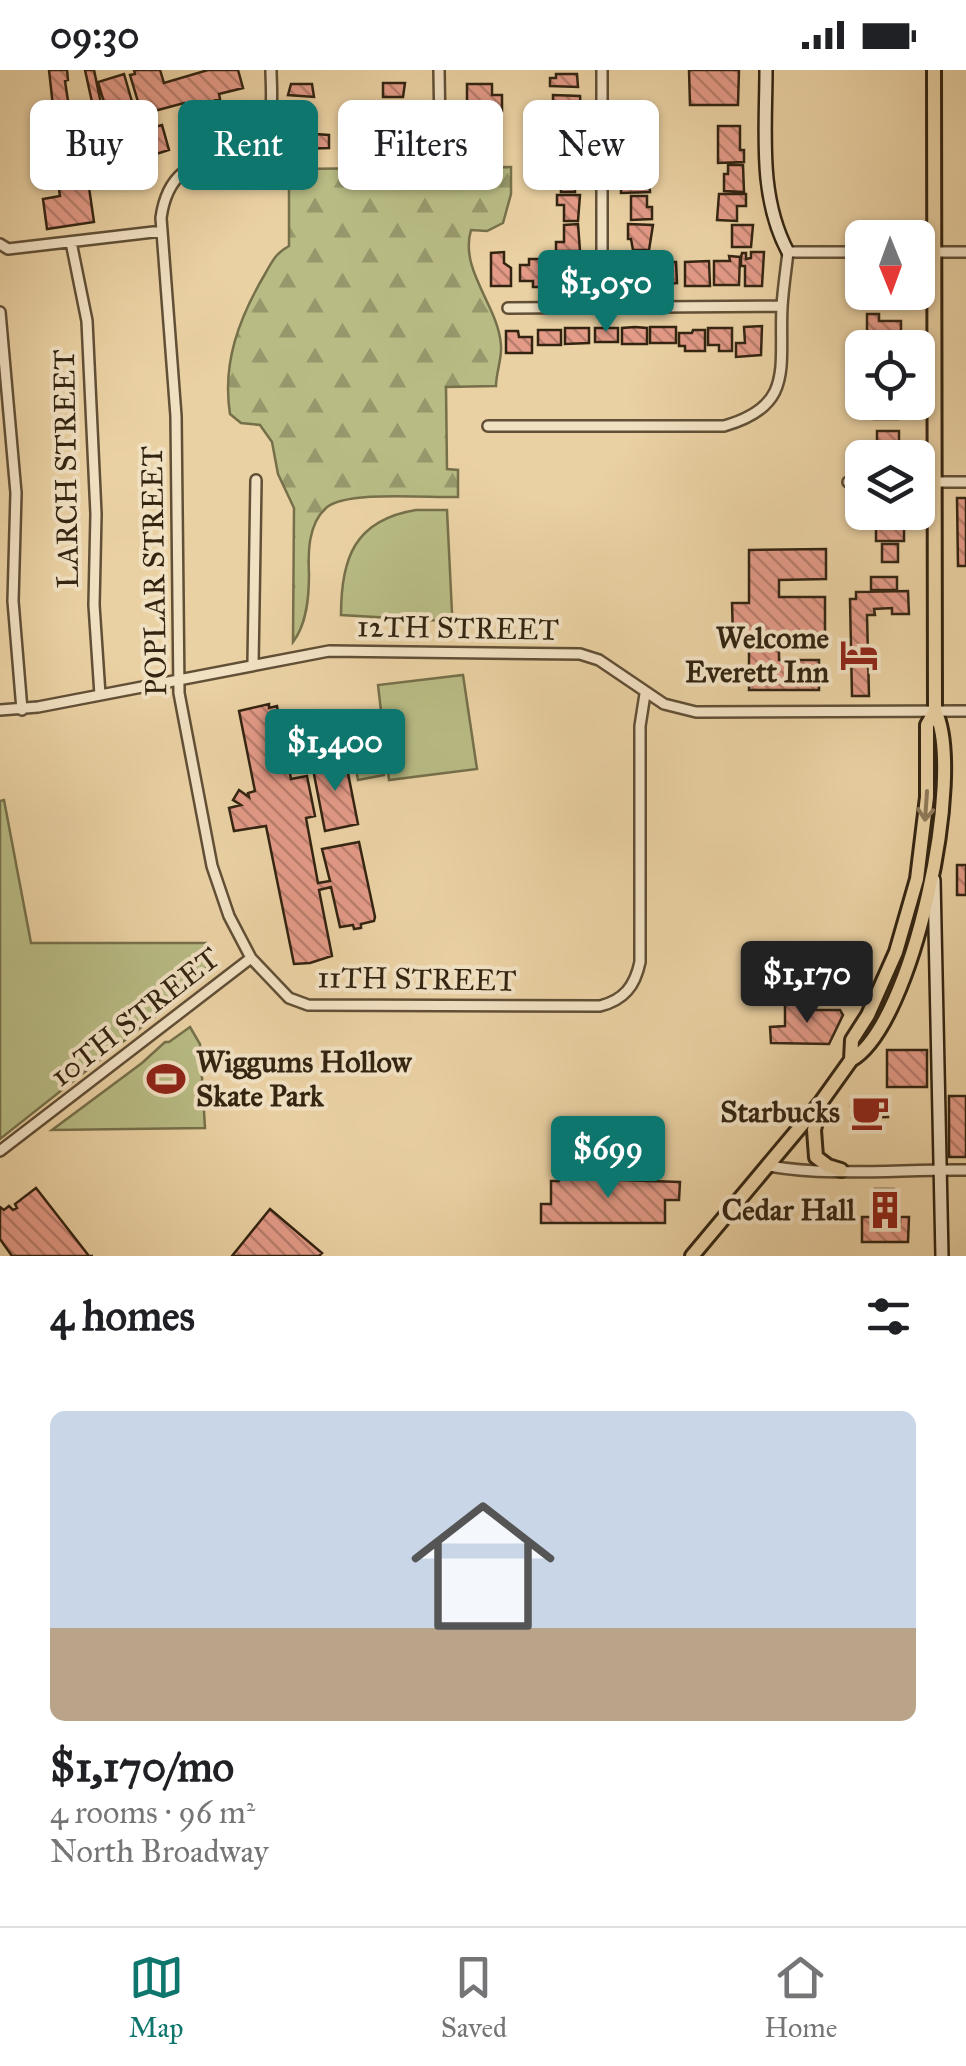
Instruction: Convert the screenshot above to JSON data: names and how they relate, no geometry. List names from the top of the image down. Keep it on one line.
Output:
{"streets":{"street":["LARCH STREET","POPLAR STREET","12TH STREET","11TH STREET","10TH STREET"]},"crossings":[["LARCH STREET","12TH STREET"],["POPLAR STREET","12TH STREET"],["POPLAR STREET","11TH STREET"],["POPLAR STREET","10TH STREET"],["12TH STREET","11TH STREET"],["11TH STREET","10TH STREET"]],"places":{"hotel":["Welcome Everett Inn"],"sports":["Wiggums Hollow Skate Park"],"cafe":["Starbucks"],"building":["Cedar Hall"]},"north":"bottom","page":{"status":"09:30","chip":["Buy","Rent","Filters","New"],"price":["$1,050","$1,400","$1,170","$699"],"heading":"4 homes","list":[{"name":"$1,170/mo","note":"4 rooms · 96 m² · North Broadway"}],"tabs":["Map","Saved","Home"]}}
